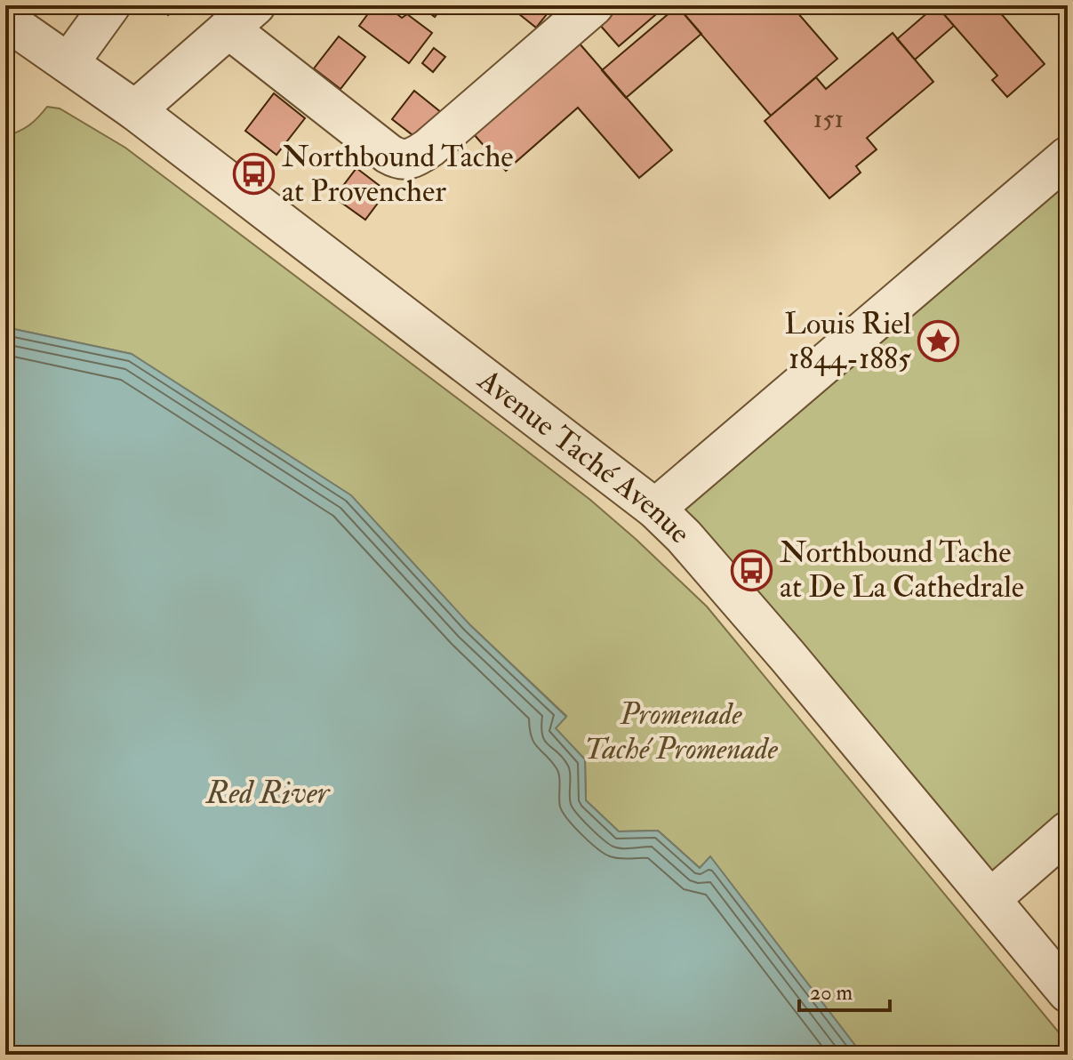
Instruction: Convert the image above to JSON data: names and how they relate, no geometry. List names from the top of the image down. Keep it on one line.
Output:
{"streets":{"street":["Avenue Taché Avenue"]},"water":["Red River"],"parks":["Promenade Taché Promenade"],"places":{"bus stop":["Northbound Tache at Provencher","Northbound Tache at De La Cathedrale"],"place":["Louis Riel 1844-1885"]},"house_numbers":["151"],"scale_bar":"20 m"}
